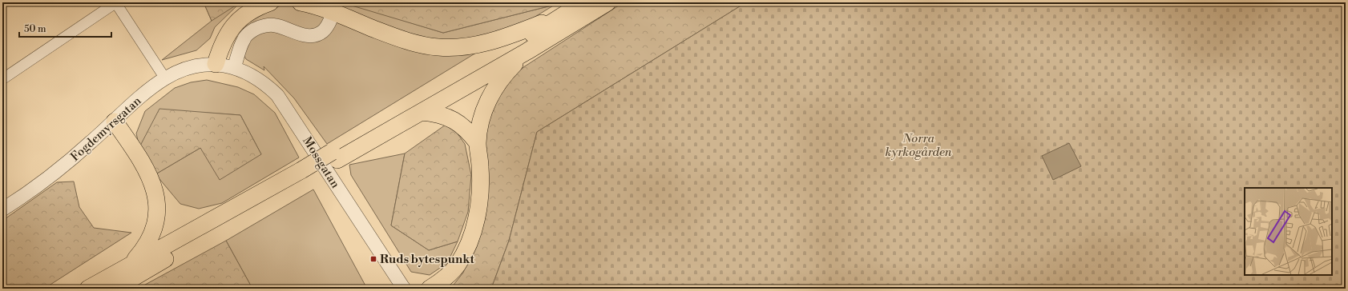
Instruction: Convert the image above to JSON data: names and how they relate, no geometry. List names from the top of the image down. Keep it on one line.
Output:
{"streets":{"street":["Fogdemyrsgatan","Mossgatan"]},"crossings":[["Fogdemyrsgatan","Mossgatan"]],"parks":["Norra kyrkogården"],"places":{"transit":["Ruds bytespunkt"]},"scale_bar":"50 m"}
